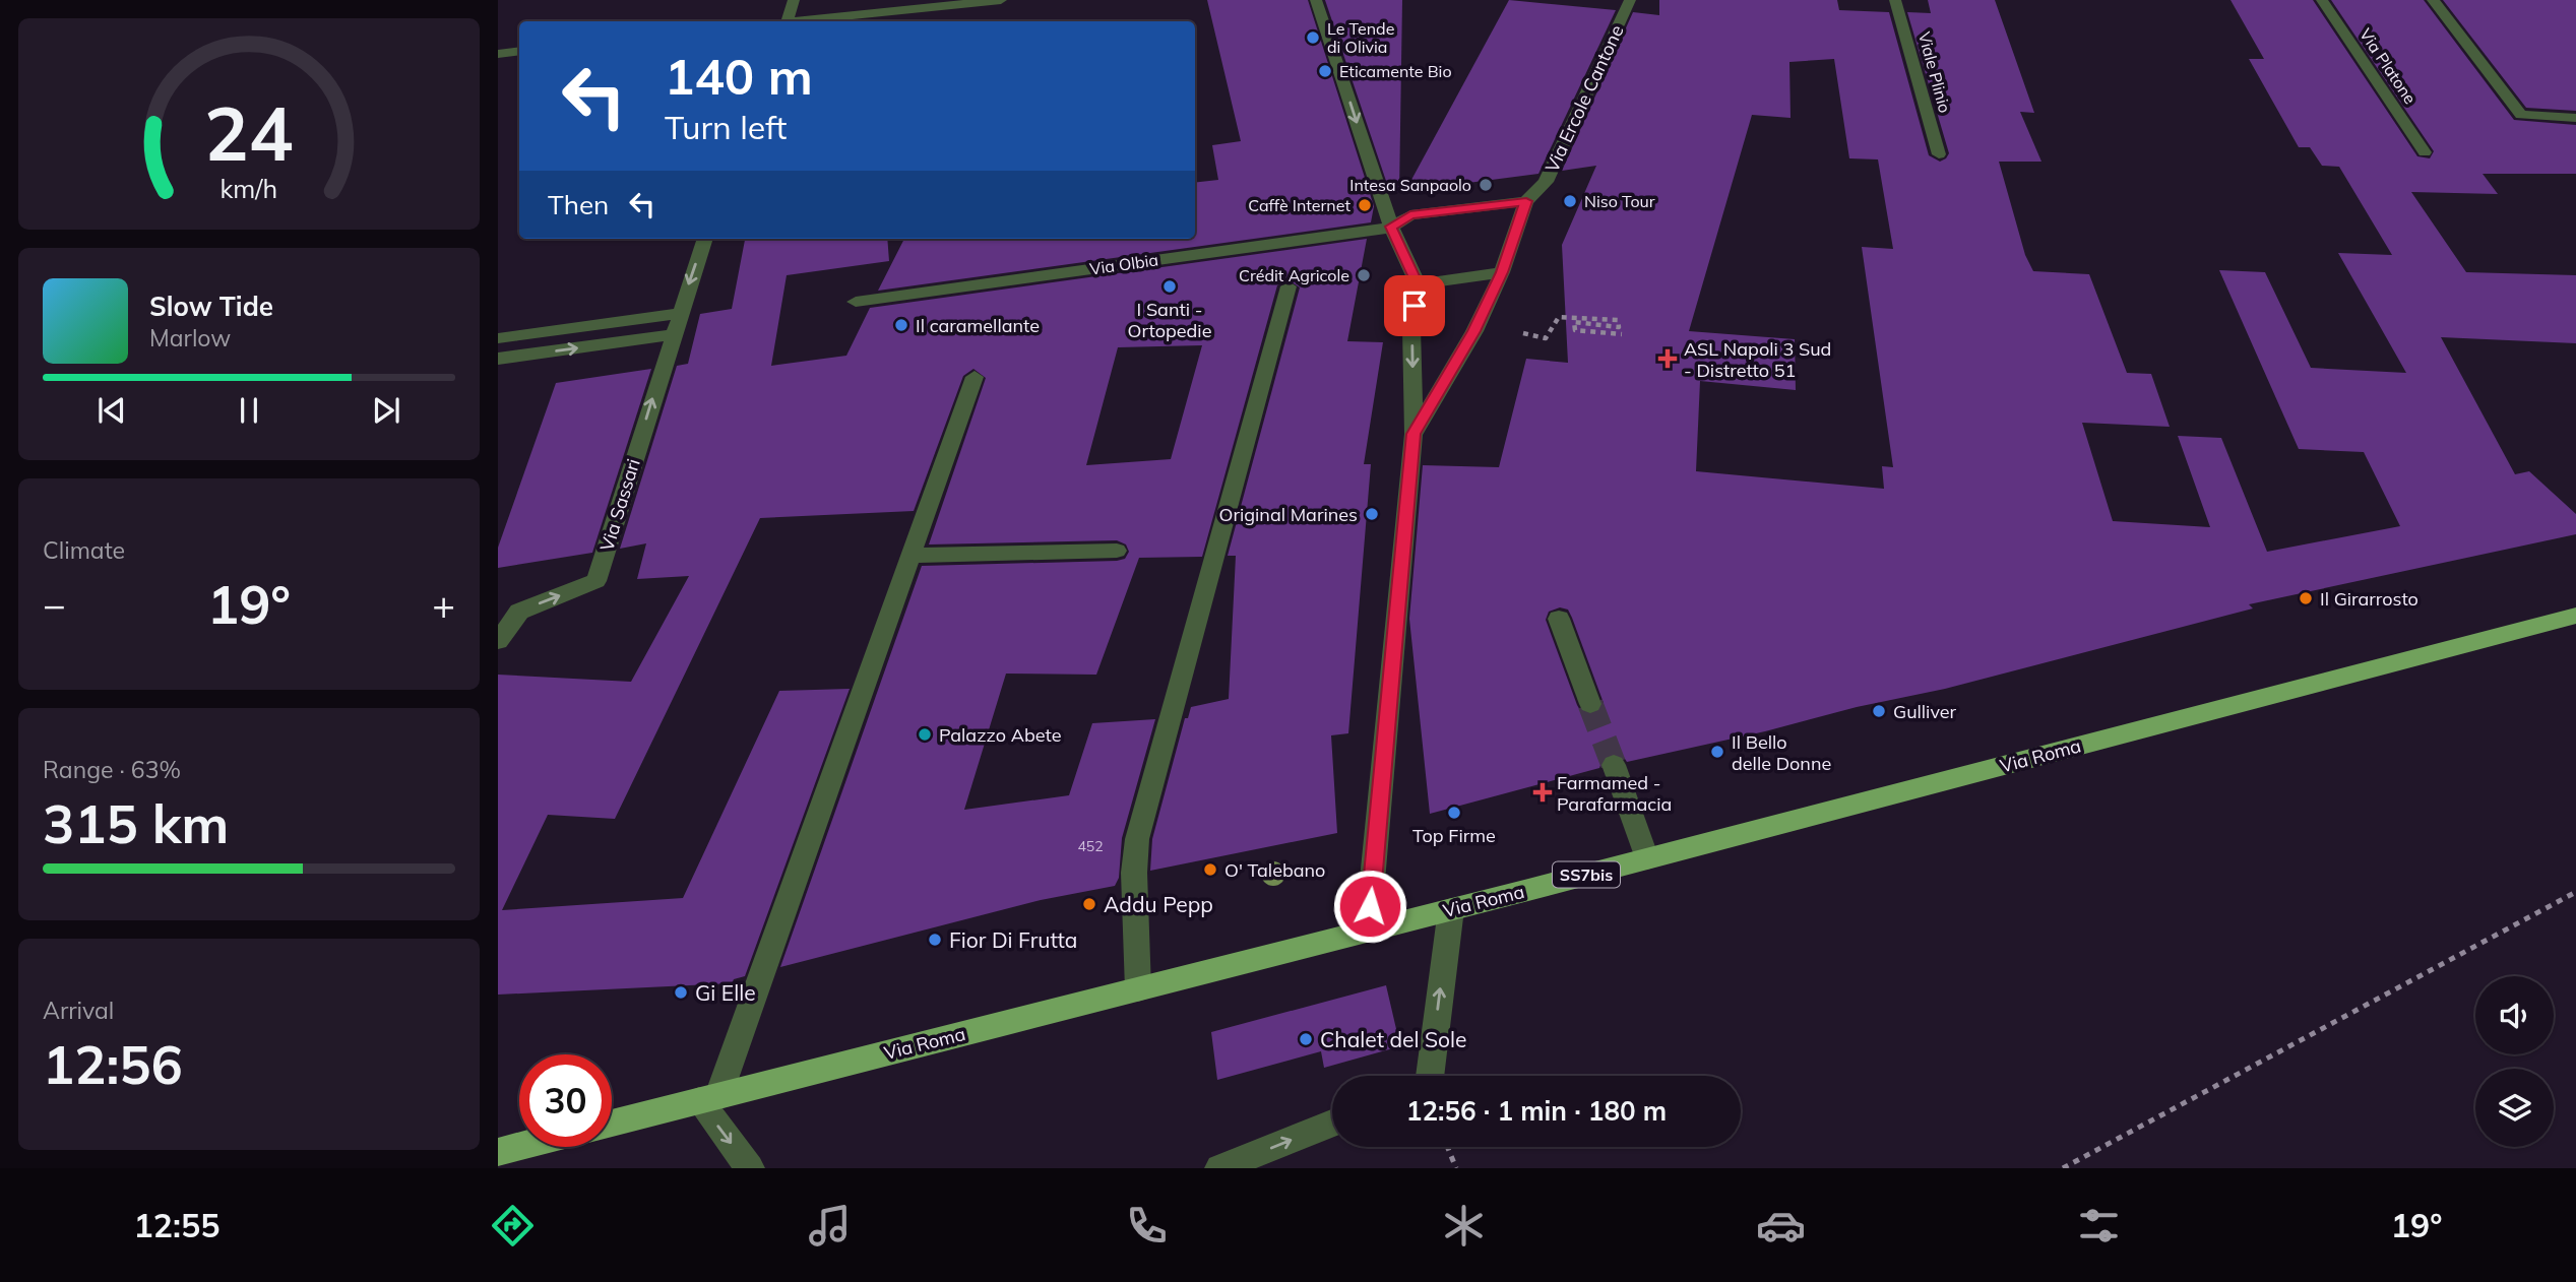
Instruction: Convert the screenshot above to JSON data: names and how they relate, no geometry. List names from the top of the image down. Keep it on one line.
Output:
{"streets":{"main road":["Via Roma","SS7bis"],"street":["Via Platone","Viale Plinio","Via Ercole Cantone","Via Olbia","Via Sassari"]},"crossings":[["Via Ercole Cantone","Via Olbia"],["Via Ercole Cantone","Via Roma"]],"places":{"other":["Le Tende di Olivia","Eticamente Bio","Intesa Sanpaolo","Niso Tour","Caffè Internet","Crédit Agricole","I Santi - Ortopedie","Il caramellante","Original Marines","Il Girarrosto","Gulliver","Palazzo Abete","Il Bello delle Donne","Top Firme","O' Talebano","Addu Pepp","Fior Di Frutta","Gi Elle","Chalet del Sole"],"health":["ASL Napoli 3 Sud - Distretto 51","Farmamed - Parafarmacia"]},"house_numbers":["452"],"page":{"turn":["140 m","Turn left"],"then":"Then","song":["Slow Tide","Marlow"],"tile":["Climate",["Range · 63%","315 km"],["Arrival","12:56"]],"heat":["−","19°","+"],"limit":"30","trip":"12:56 · 1 min · 180 m","tabs":["12:55","19°"],"gauge":["24","km/h"]}}
